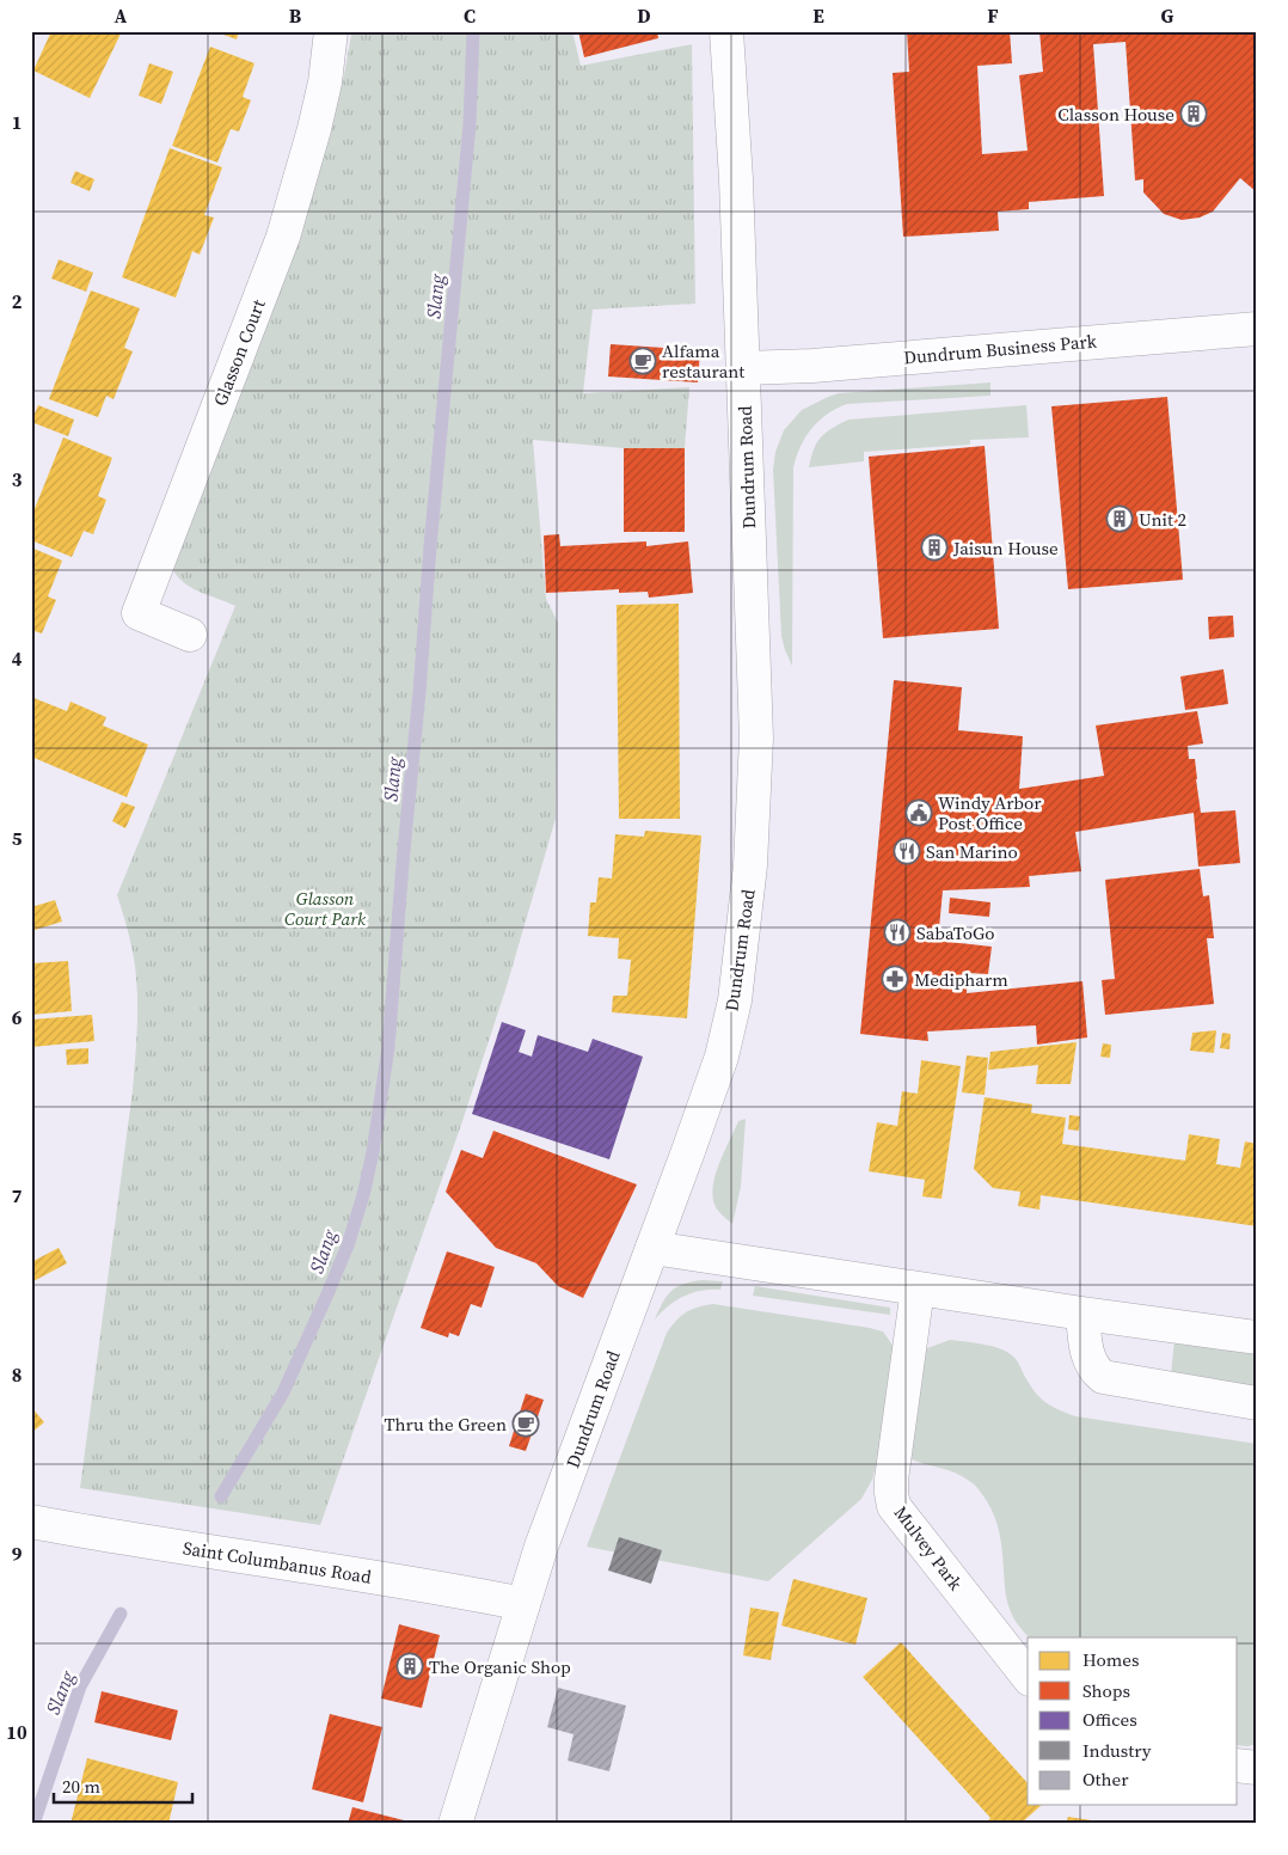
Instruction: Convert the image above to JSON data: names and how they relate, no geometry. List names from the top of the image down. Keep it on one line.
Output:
{"streets":{"street":["Dundrum Business Park","Glasson Court","Dundrum Road","Mulvey Park","Saint Columbanus Road"]},"crossings":[["Dundrum Business Park","Dundrum Road"],["Dundrum Road","Saint Columbanus Road"]],"water":["Slang"],"parks":["Glasson Court Park"],"places":{"building":["Classon House","Unit 2","Jaisun House","The Organic Shop"],"cafe":["Alfama restaurant","Thru the Green"],"public building":["Windy Arbor Post Office"],"restaurant":["San Marino","SabaToGo"],"pharmacy":["Medipharm"]},"legend":["Homes","Shops","Offices","Industry","Other"],"scale_bar":"20 m","grid":{"columns":["A","B","C","D","E","F","G"],"rows":["1","2","3","4","5","6","7","8","9","10"]}}
